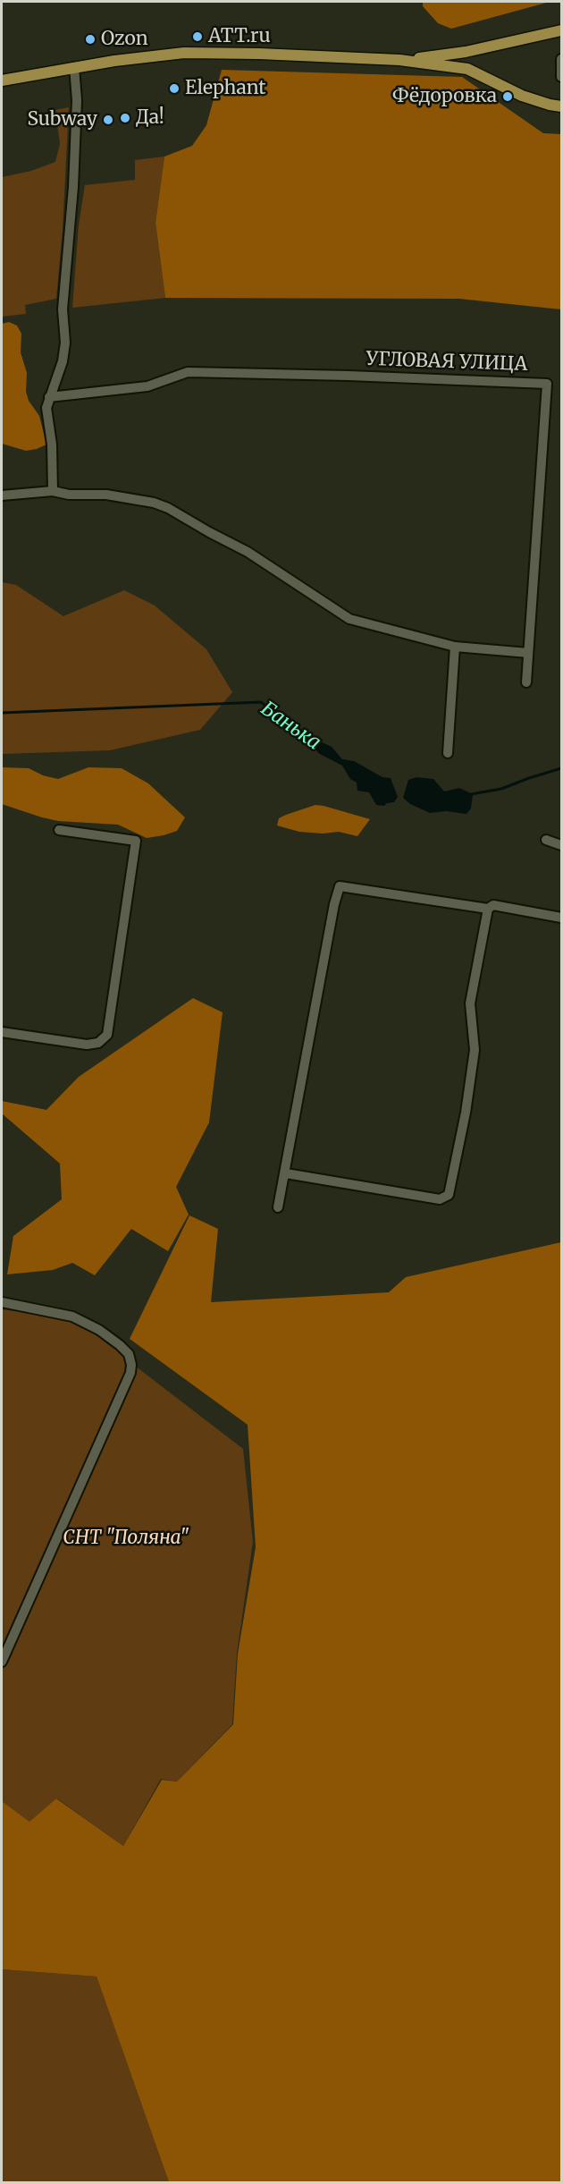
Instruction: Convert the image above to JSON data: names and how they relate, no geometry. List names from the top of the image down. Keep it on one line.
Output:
{"streets":{"street":["УГЛОВАЯ УЛИЦА"]},"water":["Банька"],"parks":["СНТ \"Поляна\""],"places":["ATT.ru","Ozon","Elephant","Фёдоровка","Да!","Subway"]}
